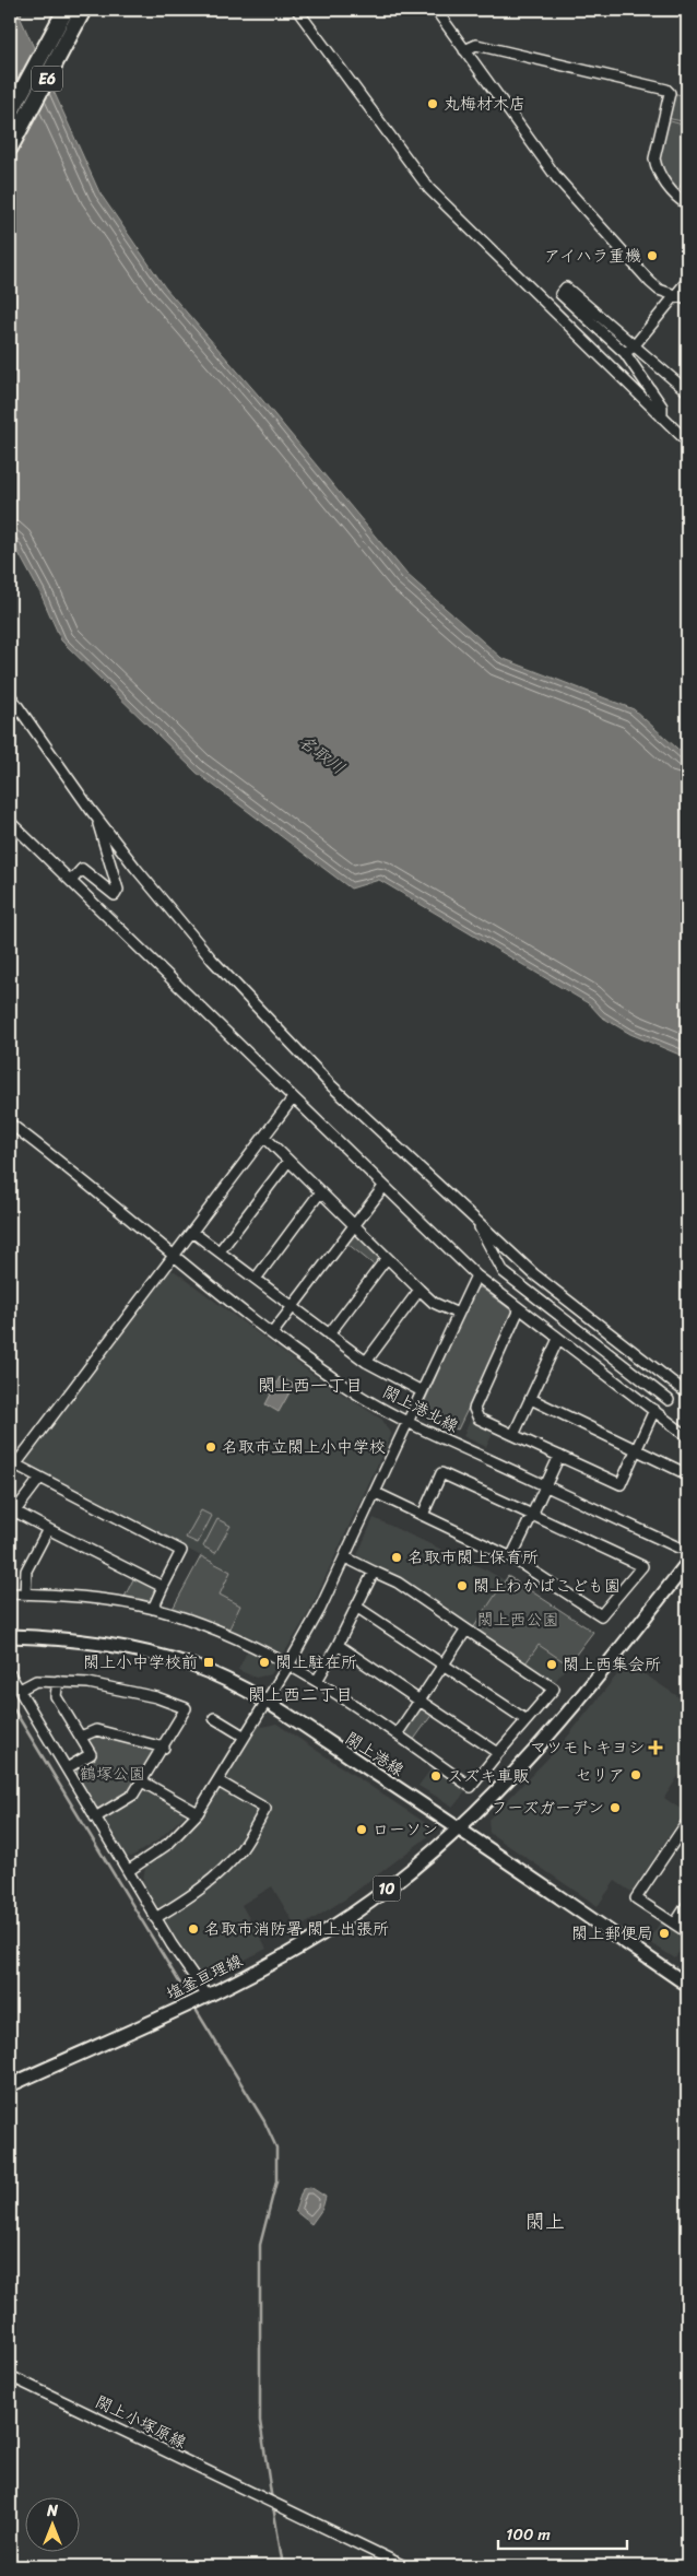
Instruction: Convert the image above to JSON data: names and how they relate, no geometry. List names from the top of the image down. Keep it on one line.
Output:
{"streets":{"highway":["E6"],"main road":["閖上港線","10","塩釜亘理線"],"street":["閖上港北線","閖上小塚原線"]},"crossings":[["閖上港線","塩釜亘理線"]],"districts":["閖上西一丁目","閖上西二丁目","閖上"],"water":["名取川"],"parks":["閖上西公園","鶴塚公園"],"places":{"other":["丸梅材木店","アイハラ重機","名取市立閖上小中学校","名取市閖上保育所","閖上わかばこども園","閖上駐在所","閖上西集会所","セリア","スズキ車販","フーズガーデン","ローソン","名取市消防署 閖上出張所","閖上郵便局"],"transit":["閖上小中学校前"],"health":["マツモトキヨシ"]},"scale_bar":"100 m","north":"top"}
